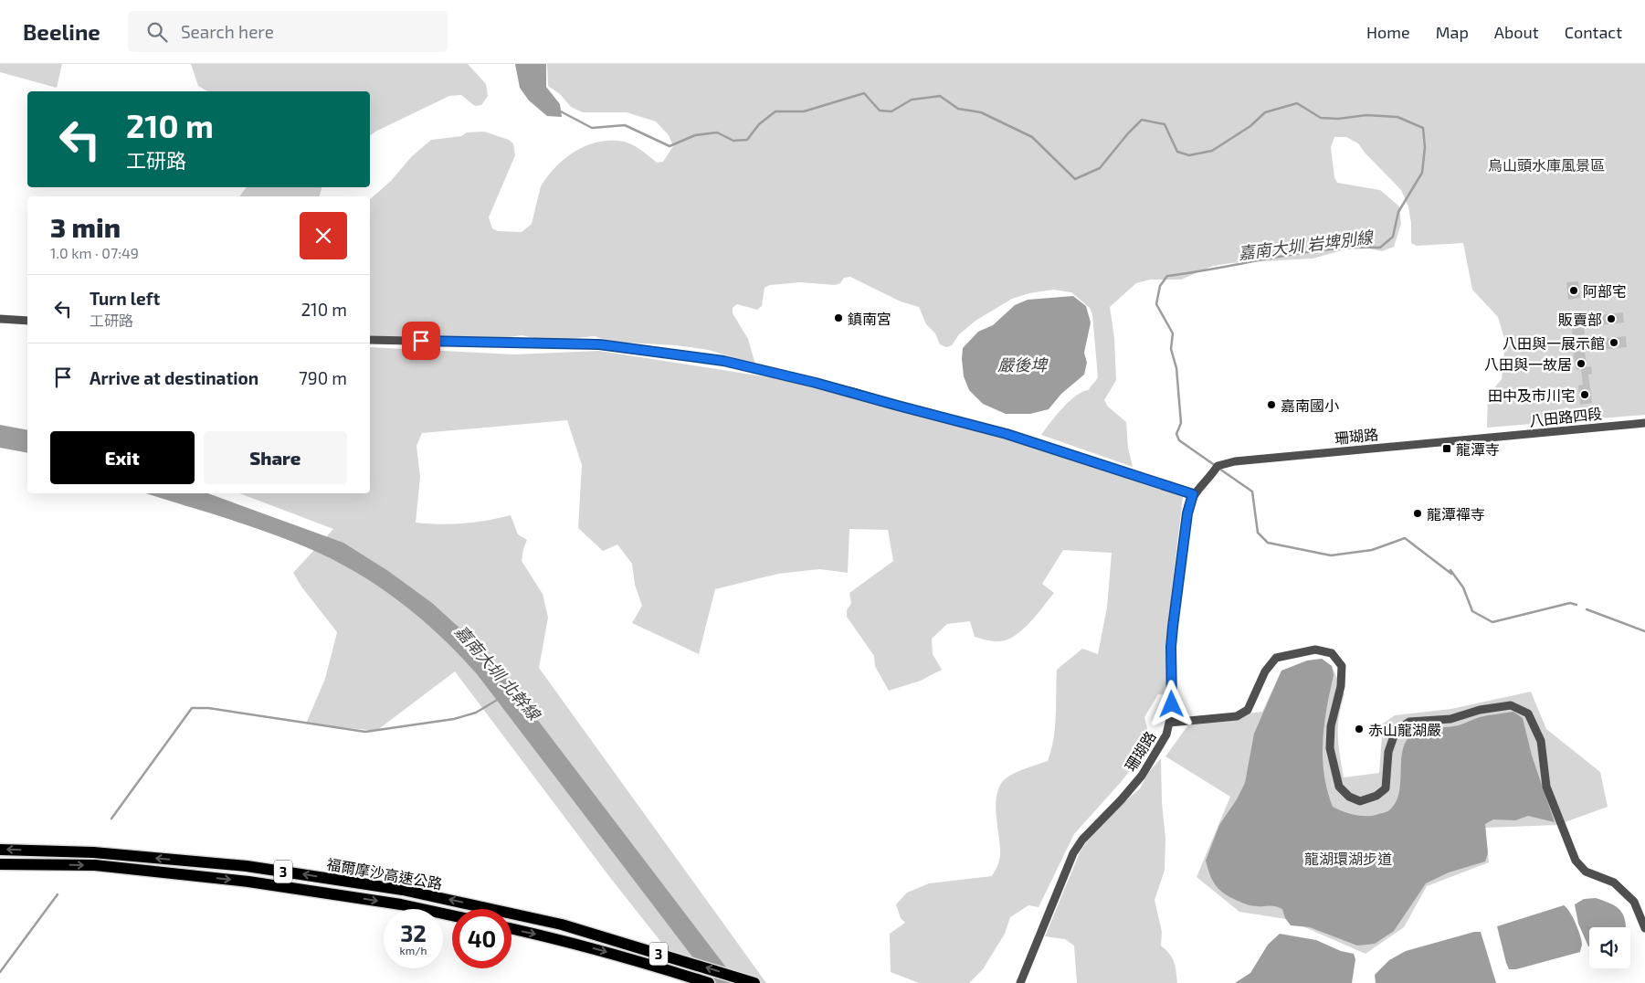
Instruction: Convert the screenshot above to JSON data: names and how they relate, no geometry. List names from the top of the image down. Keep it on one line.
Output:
{"streets":{"highway":["3","福爾摩沙高速公路"],"street":["八田路四段","珊瑚路"]},"crossings":[["八田路四段","珊瑚路"]],"water":["嘉南大圳 岩埤別線","嚴後埤","嘉南大圳 北幹線"],"parks":["烏山頭水庫風景區","龍湖環湖步道"],"places":{"other":["阿部宅","鎮南宮","販賣部","八田與一展示館","八田與一故居","田中及市川宅","嘉南國小","龍潭禪寺","赤山龍湖嚴"],"transit":["龍潭寺"]},"page":{"header":"Beeline","search":"Search here","nav":["Home","Map","About","Contact"],"turn":["210 m","工研路"],"heading":["3 min","1.0 km · 07:49"],"list":[{"name":"Turn left","note":"工研路","value":"210 m"},{"name":"Arrive at destination","value":"790 m"}],"buttons":["Exit","Share"],"speed":"32 km/h","limit":"40"}}
